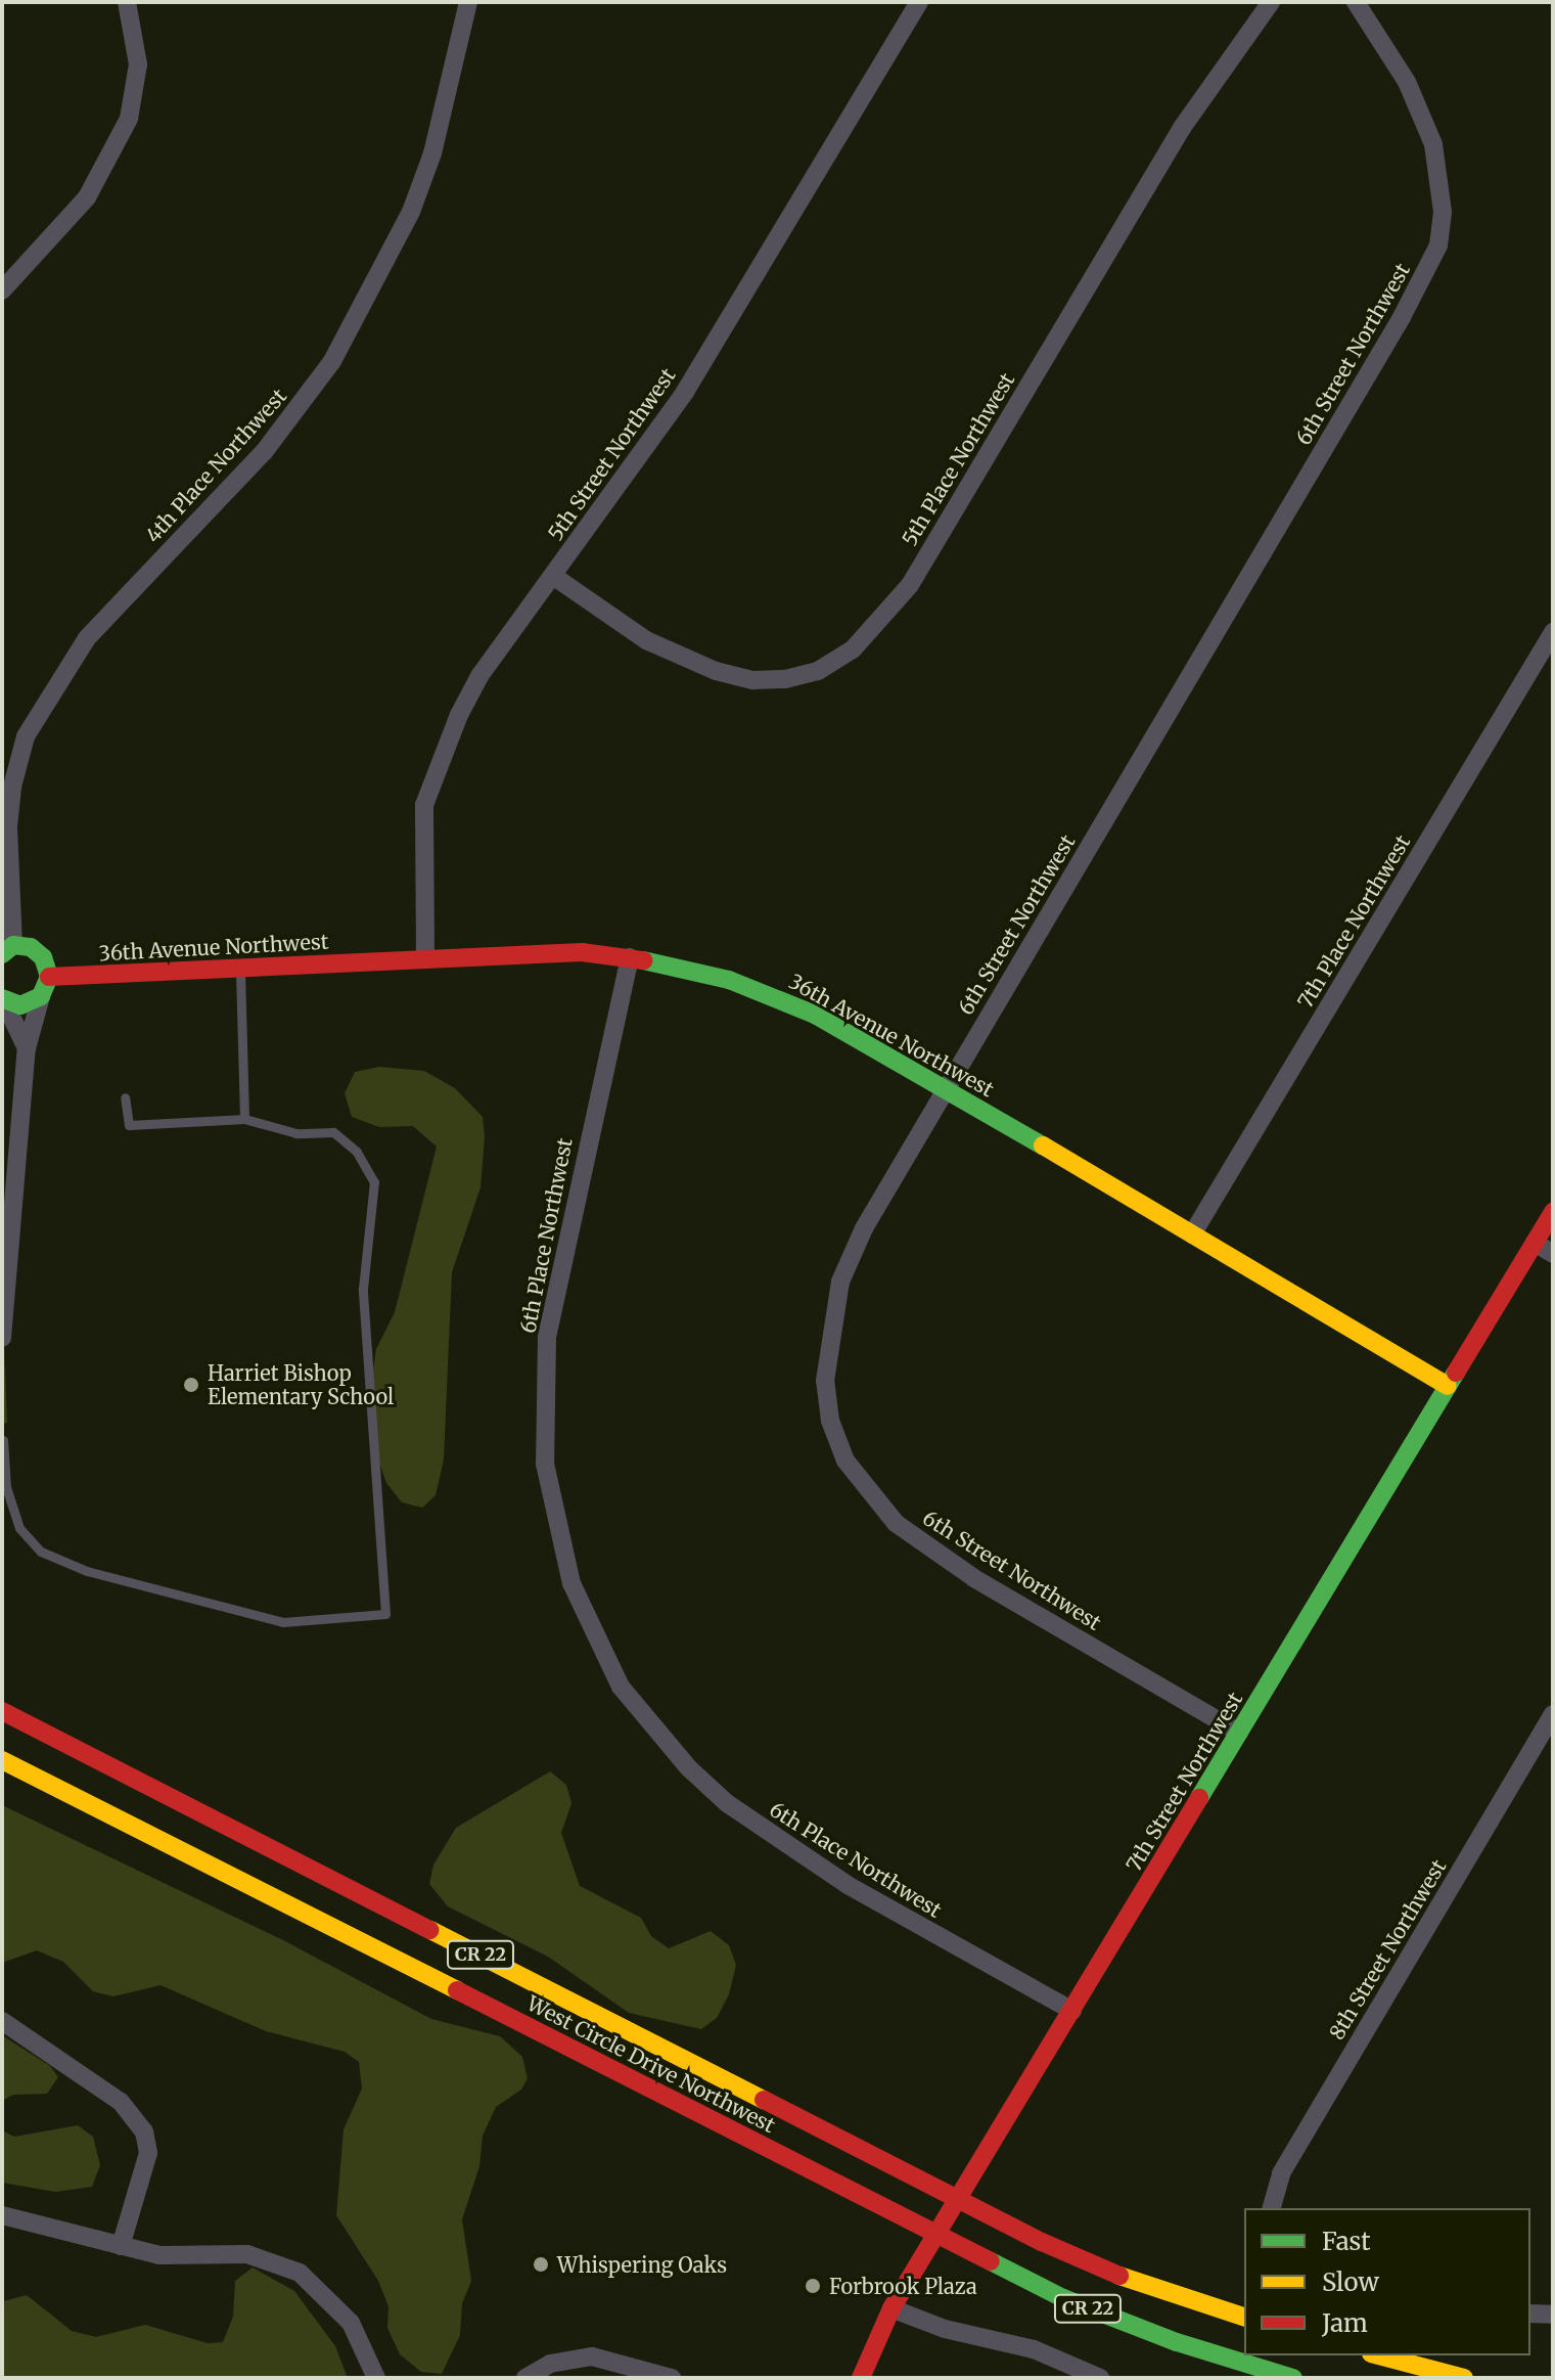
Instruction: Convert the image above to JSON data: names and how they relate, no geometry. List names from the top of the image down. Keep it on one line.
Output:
{"streets":{"street":["6th Street Northwest","5th Street Northwest","5th Place Northwest","4th Place Northwest","7th Place Northwest","36th Avenue Northwest","6th Place Northwest","7th Street Northwest","8th Street Northwest","CR 22","West Circle Drive Northwest"]},"crossings":[["6th Street Northwest","36th Avenue Northwest"],["6th Street Northwest","7th Street Northwest"],["5th Street Northwest","5th Place Northwest"],["5th Street Northwest","36th Avenue Northwest"],["7th Place Northwest","36th Avenue Northwest"],["36th Avenue Northwest","6th Place Northwest"],["36th Avenue Northwest","7th Street Northwest"],["6th Place Northwest","7th Street Northwest"],["7th Street Northwest","West Circle Drive Northwest"]],"places":["Harriet Bishop Elementary School","Whispering Oaks","Forbrook Plaza"],"legend":["Fast","Slow","Jam"]}
